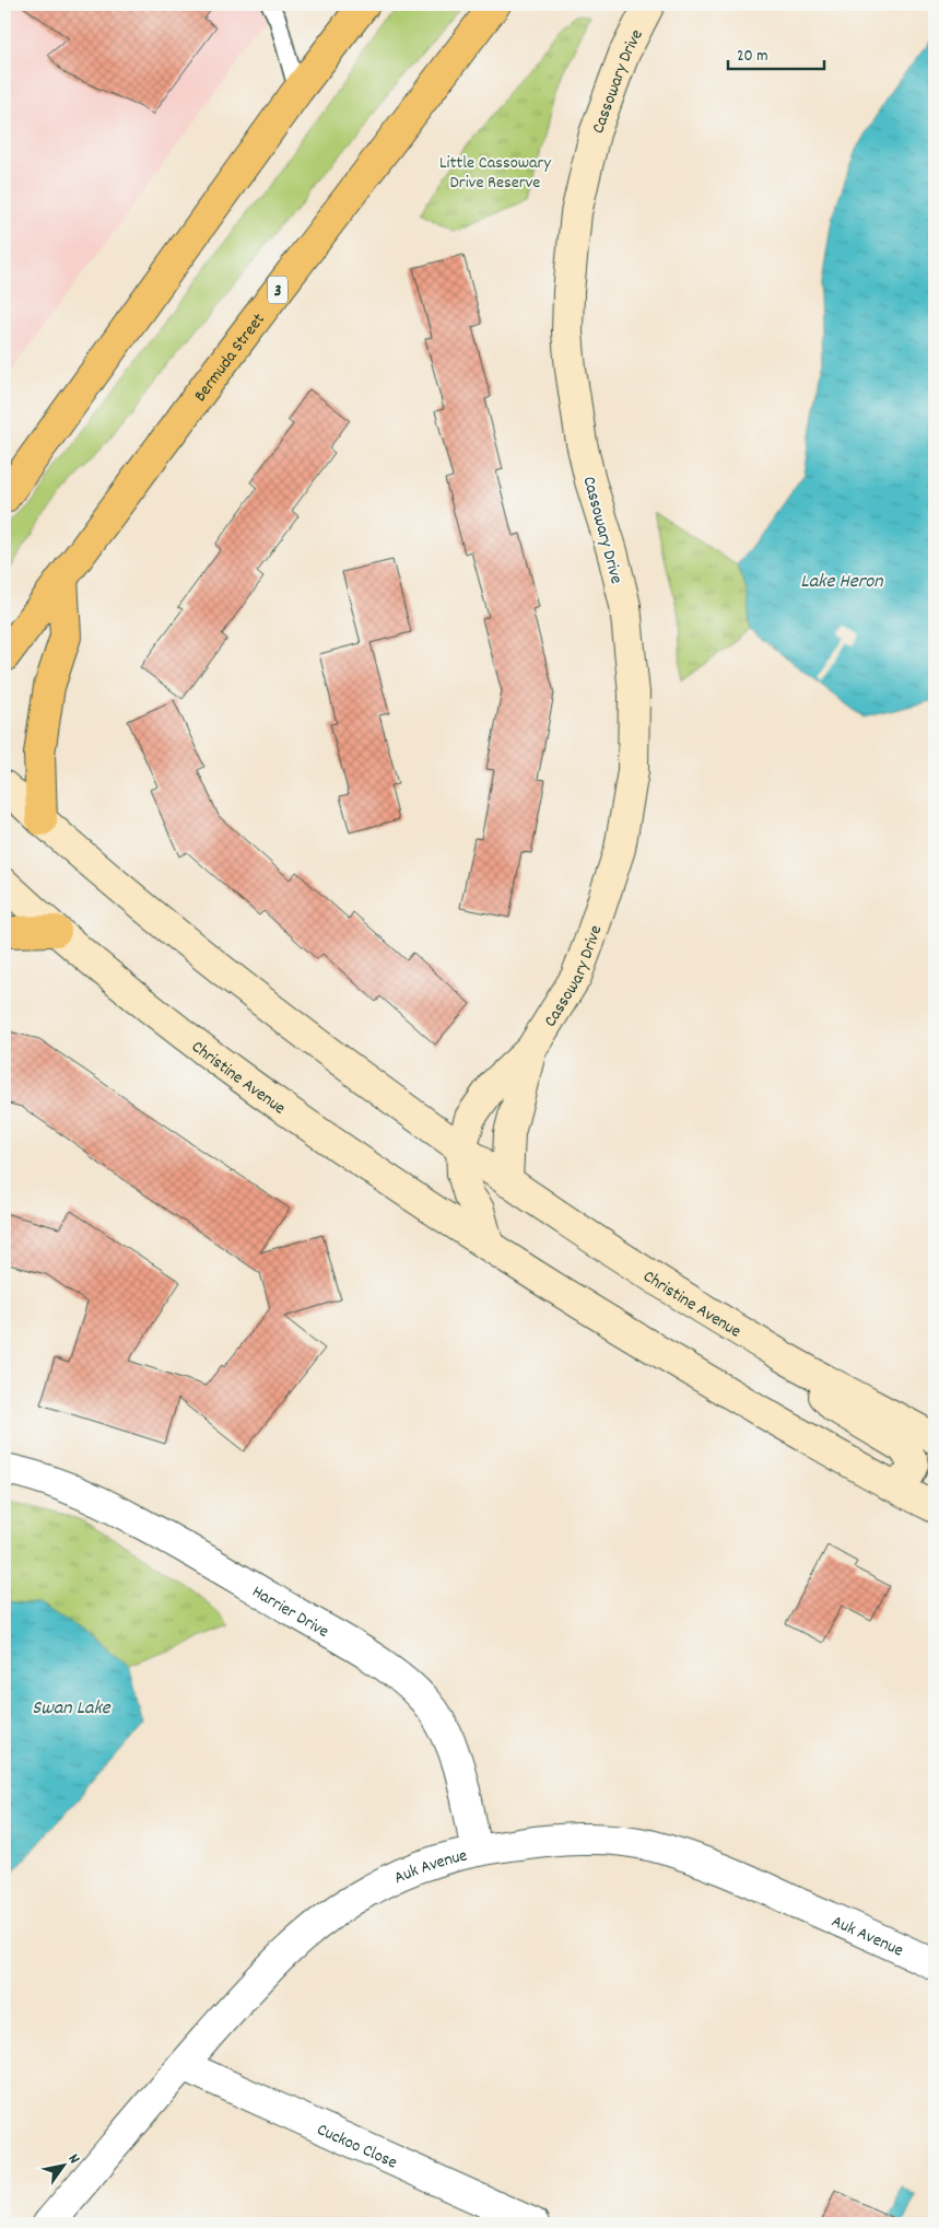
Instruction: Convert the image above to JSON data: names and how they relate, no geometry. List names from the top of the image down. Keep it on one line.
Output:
{"streets":{"main road":["3","Bermuda Street"],"street":["Cassowary Drive","Christine Avenue","Harrier Drive","Auk Avenue","Cuckoo Close"]},"crossings":[["Cassowary Drive","Christine Avenue"],["Harrier Drive","Auk Avenue"],["Auk Avenue","Cuckoo Close"]],"water":["Lake Heron","Swan Lake"],"parks":["Little Cassowary Drive Reserve"],"scale_bar":"20 m","north":"top right"}
